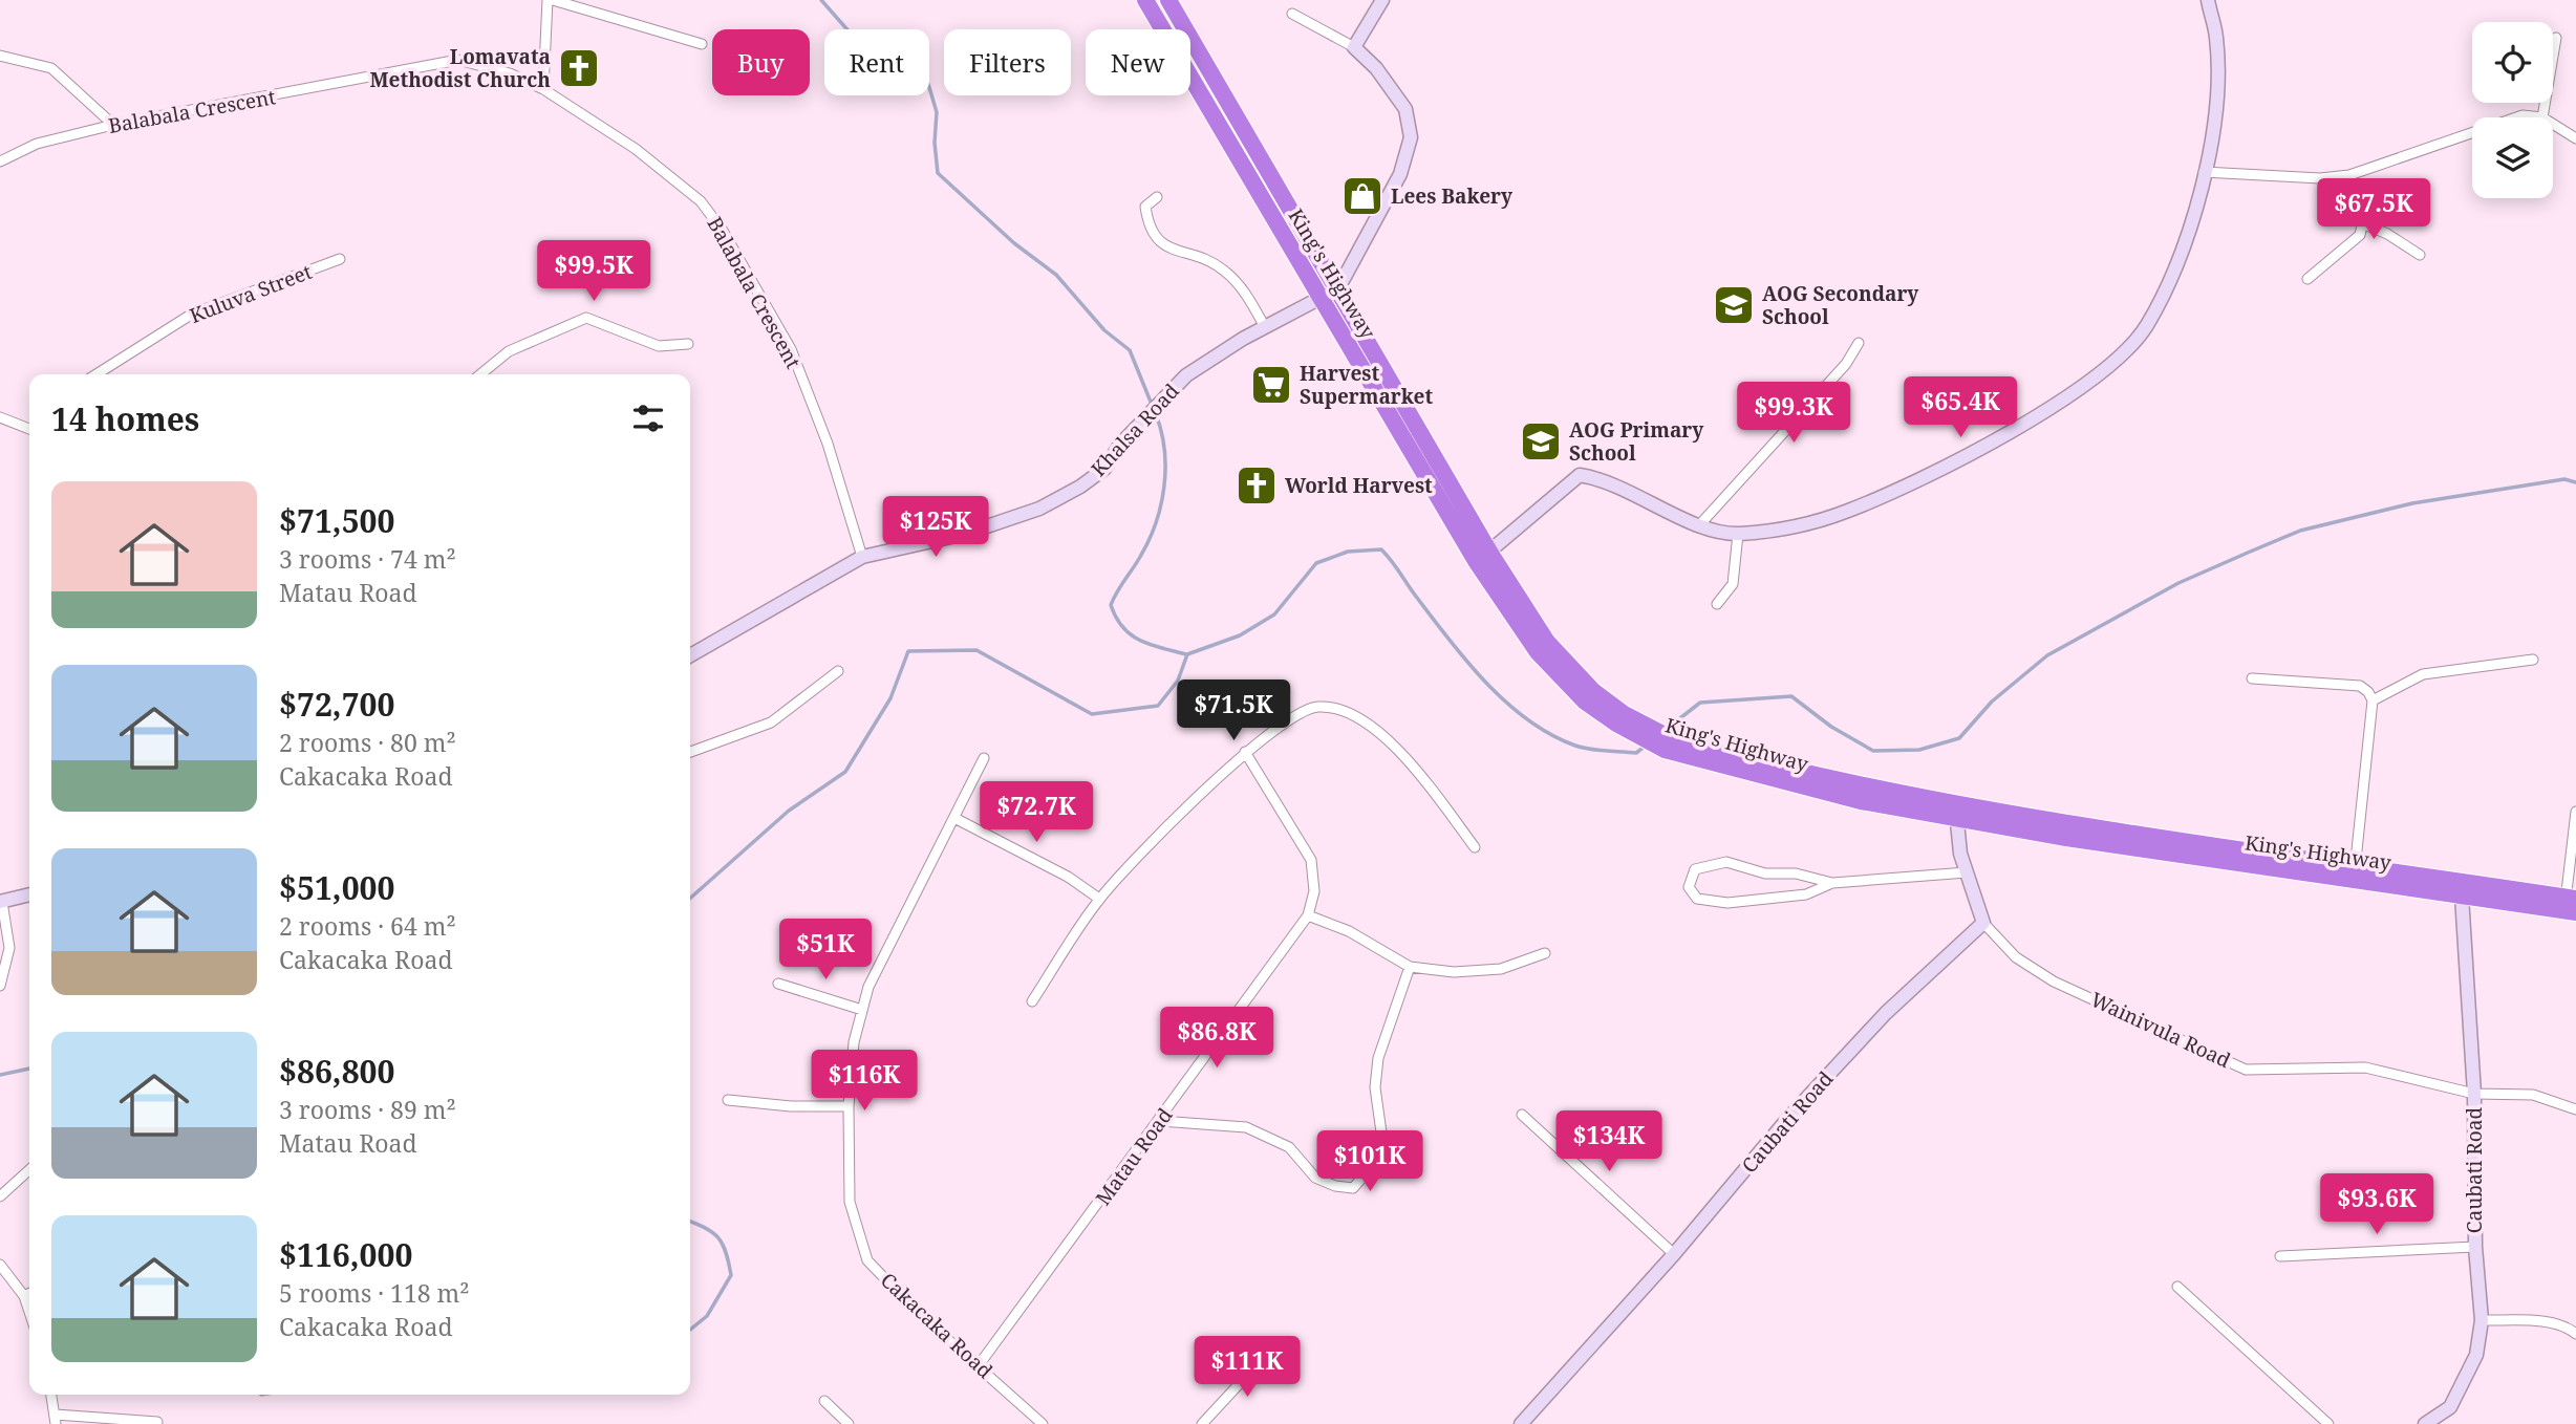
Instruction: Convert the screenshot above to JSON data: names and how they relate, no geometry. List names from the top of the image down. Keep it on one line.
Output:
{"streets":{"highway":["King's Highway"],"street":["Balabala Crescent","Kuluva Street","Khalsa Road","Wainivula Road","Caubati Road","Matau Road","Cakacaka Road"]},"crossings":[["Balabala Crescent","Khalsa Road"],["King's Highway","Khalsa Road"],["King's Highway","Caubati Road"],["Wainivula Road","Caubati Road"],["Matau Road","Cakacaka Road"]],"places":{"church":["Lomavata Methodist Church","World Harvest"],"shop":["Lees Bakery"],"school or university":["AOG Secondary School","AOG Primary School"],"supermarket":["Harvest Supermarket"]},"page":{"chip":["Buy","Rent","Filters","New"],"price":["$67.5K","$99.5K","$65.4K","$99.3K","$125K","$71.5K","$72.7K","$51K","$86.8K","$116K","$134K","$101K","$93.6K","$111K"],"heading":"14 homes","list":[{"name":"$71,500","note":"3 rooms · 74 m² · Matau Road"},{"name":"$72,700","note":"2 rooms · 80 m² · Cakacaka Road"},{"name":"$51,000","note":"2 rooms · 64 m² · Cakacaka Road"},{"name":"$86,800","note":"3 rooms · 89 m² · Matau Road"},{"name":"$116,000","note":"5 rooms · 118 m² · Cakacaka Road"}]}}
